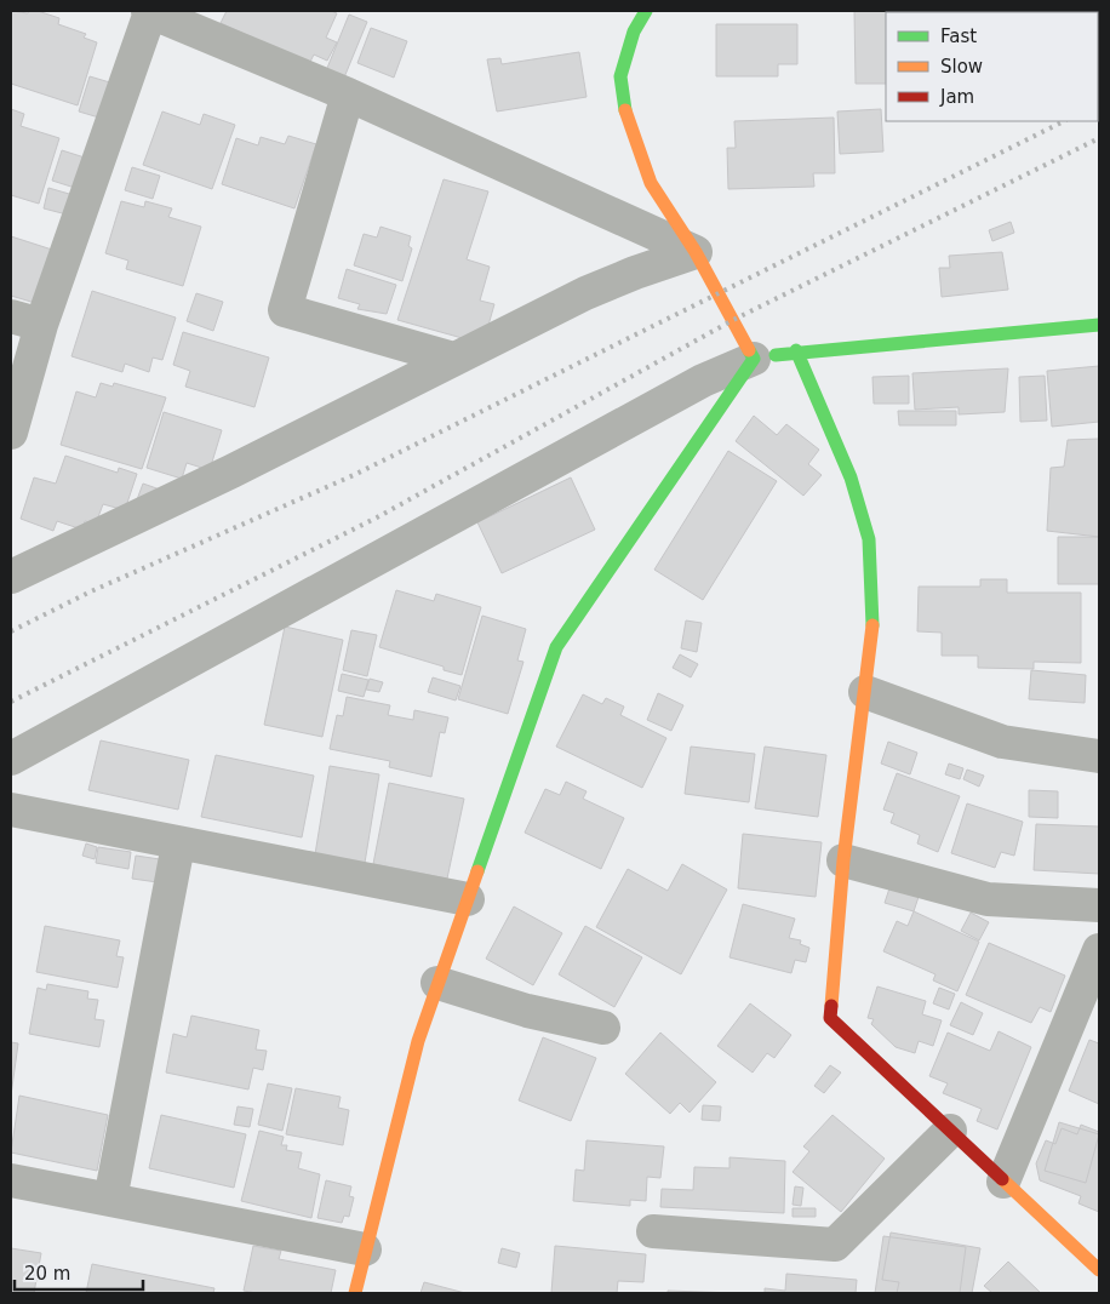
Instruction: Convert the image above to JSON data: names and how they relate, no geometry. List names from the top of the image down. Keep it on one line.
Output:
{"legend":["Fast","Slow","Jam"],"scale_bar":"20 m"}
